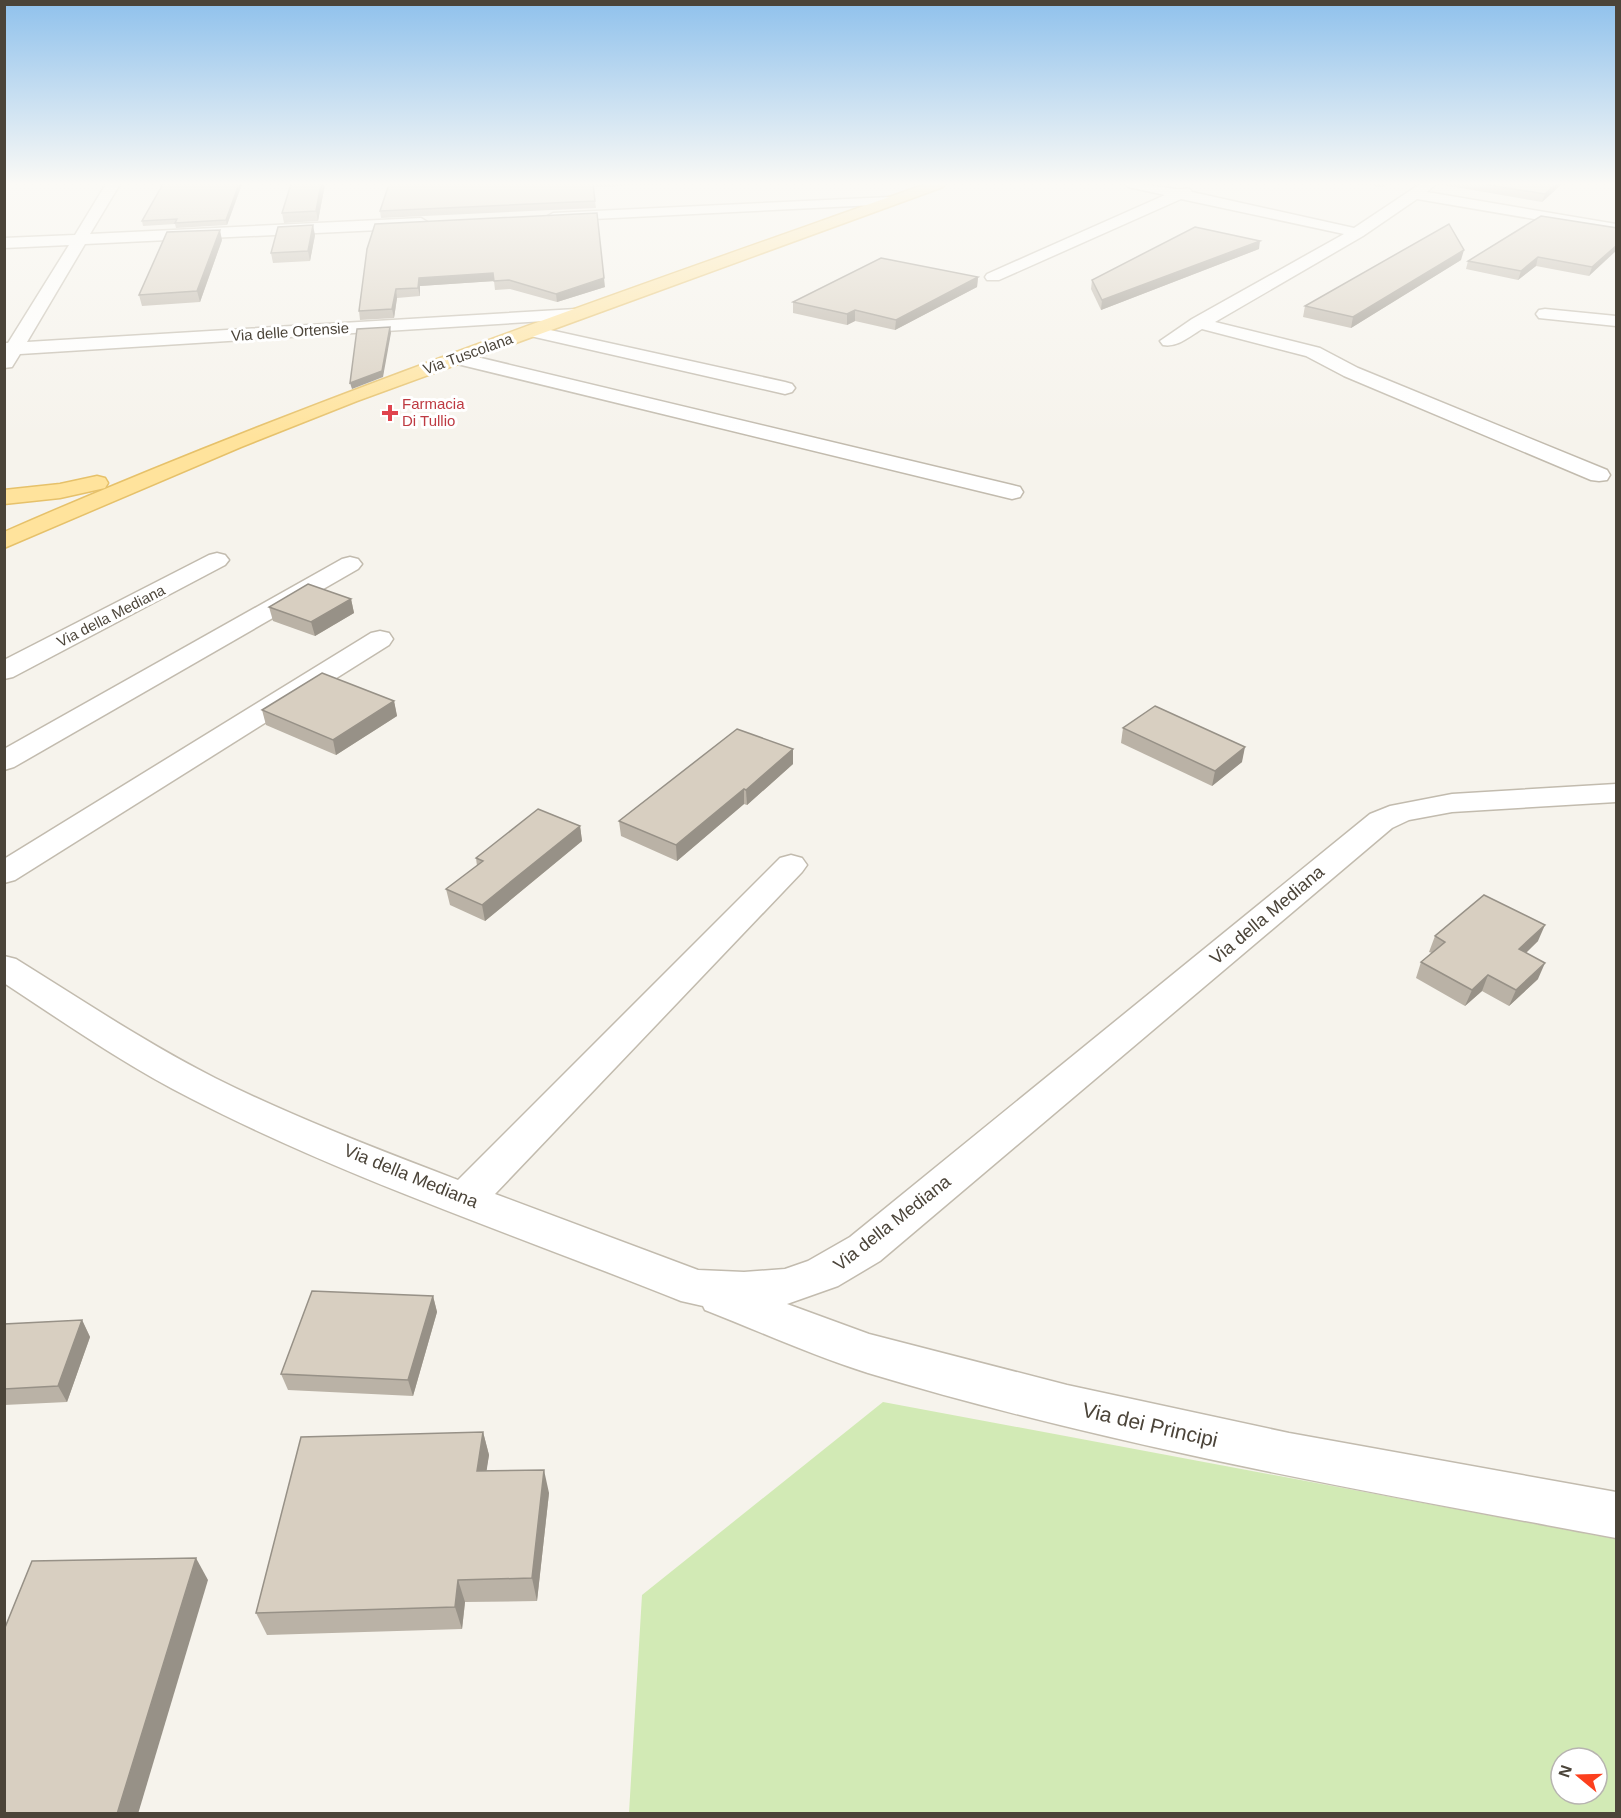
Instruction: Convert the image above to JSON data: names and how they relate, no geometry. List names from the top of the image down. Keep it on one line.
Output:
{"streets":{"main road":["Via Tuscolana"],"street":["Via delle Ortensie","Via della Mediana","Via dei Principi"]},"crossings":[["Via delle Ortensie","Via Tuscolana"],["Via della Mediana","Via dei Principi"]],"places":{"health":["Farmacia Di Tullio"]},"north":"left"}
